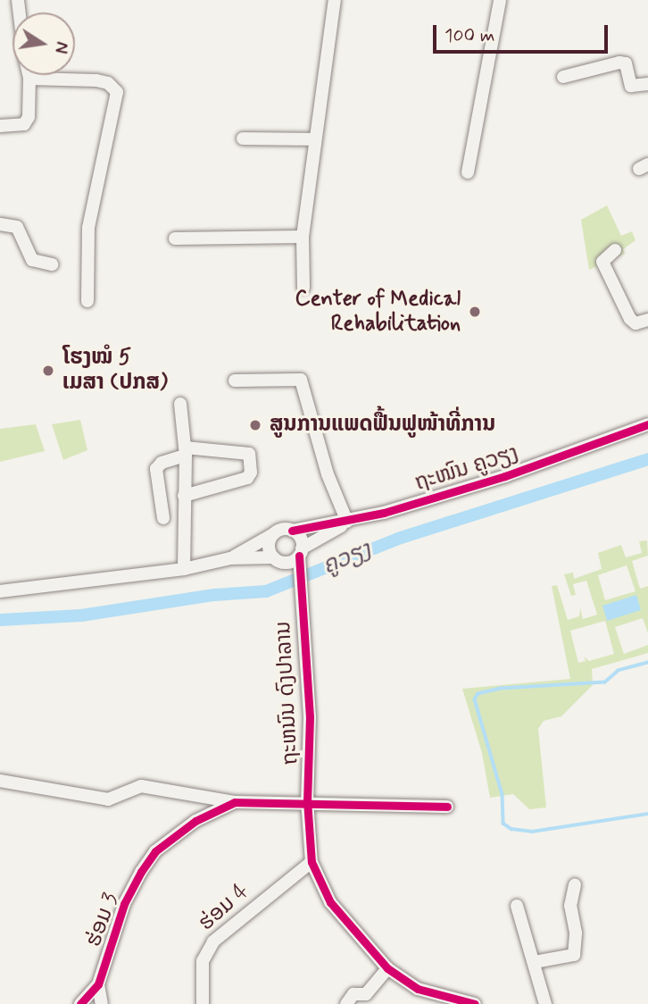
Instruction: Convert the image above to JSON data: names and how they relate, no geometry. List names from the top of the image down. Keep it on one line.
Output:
{"streets":{"street":["ຖະໜົນ ຄູວຽງ","ຖະຫນົນ ດົງປາລານ","ຮ່ອມ 4","ຮ່ອມ 3"]},"crossings":[["ຖະໜົນ ຄູວຽງ","ຖະຫນົນ ດົງປາລານ"],["ຖະຫນົນ ດົງປາລານ","ຮ່ອມ 4"],["ຖະຫນົນ ດົງປາລານ","ຮ່ອມ 3"]],"water":["ຄູວຽງ"],"places":["Center of Medical Rehabilitation","ໂຮງໝໍ 5 ເມສາ (ປກສ)","ສູນການແພດຟື້ນຟູໜ້າທີ່ການ"],"scale_bar":"100 m","north":"right"}
